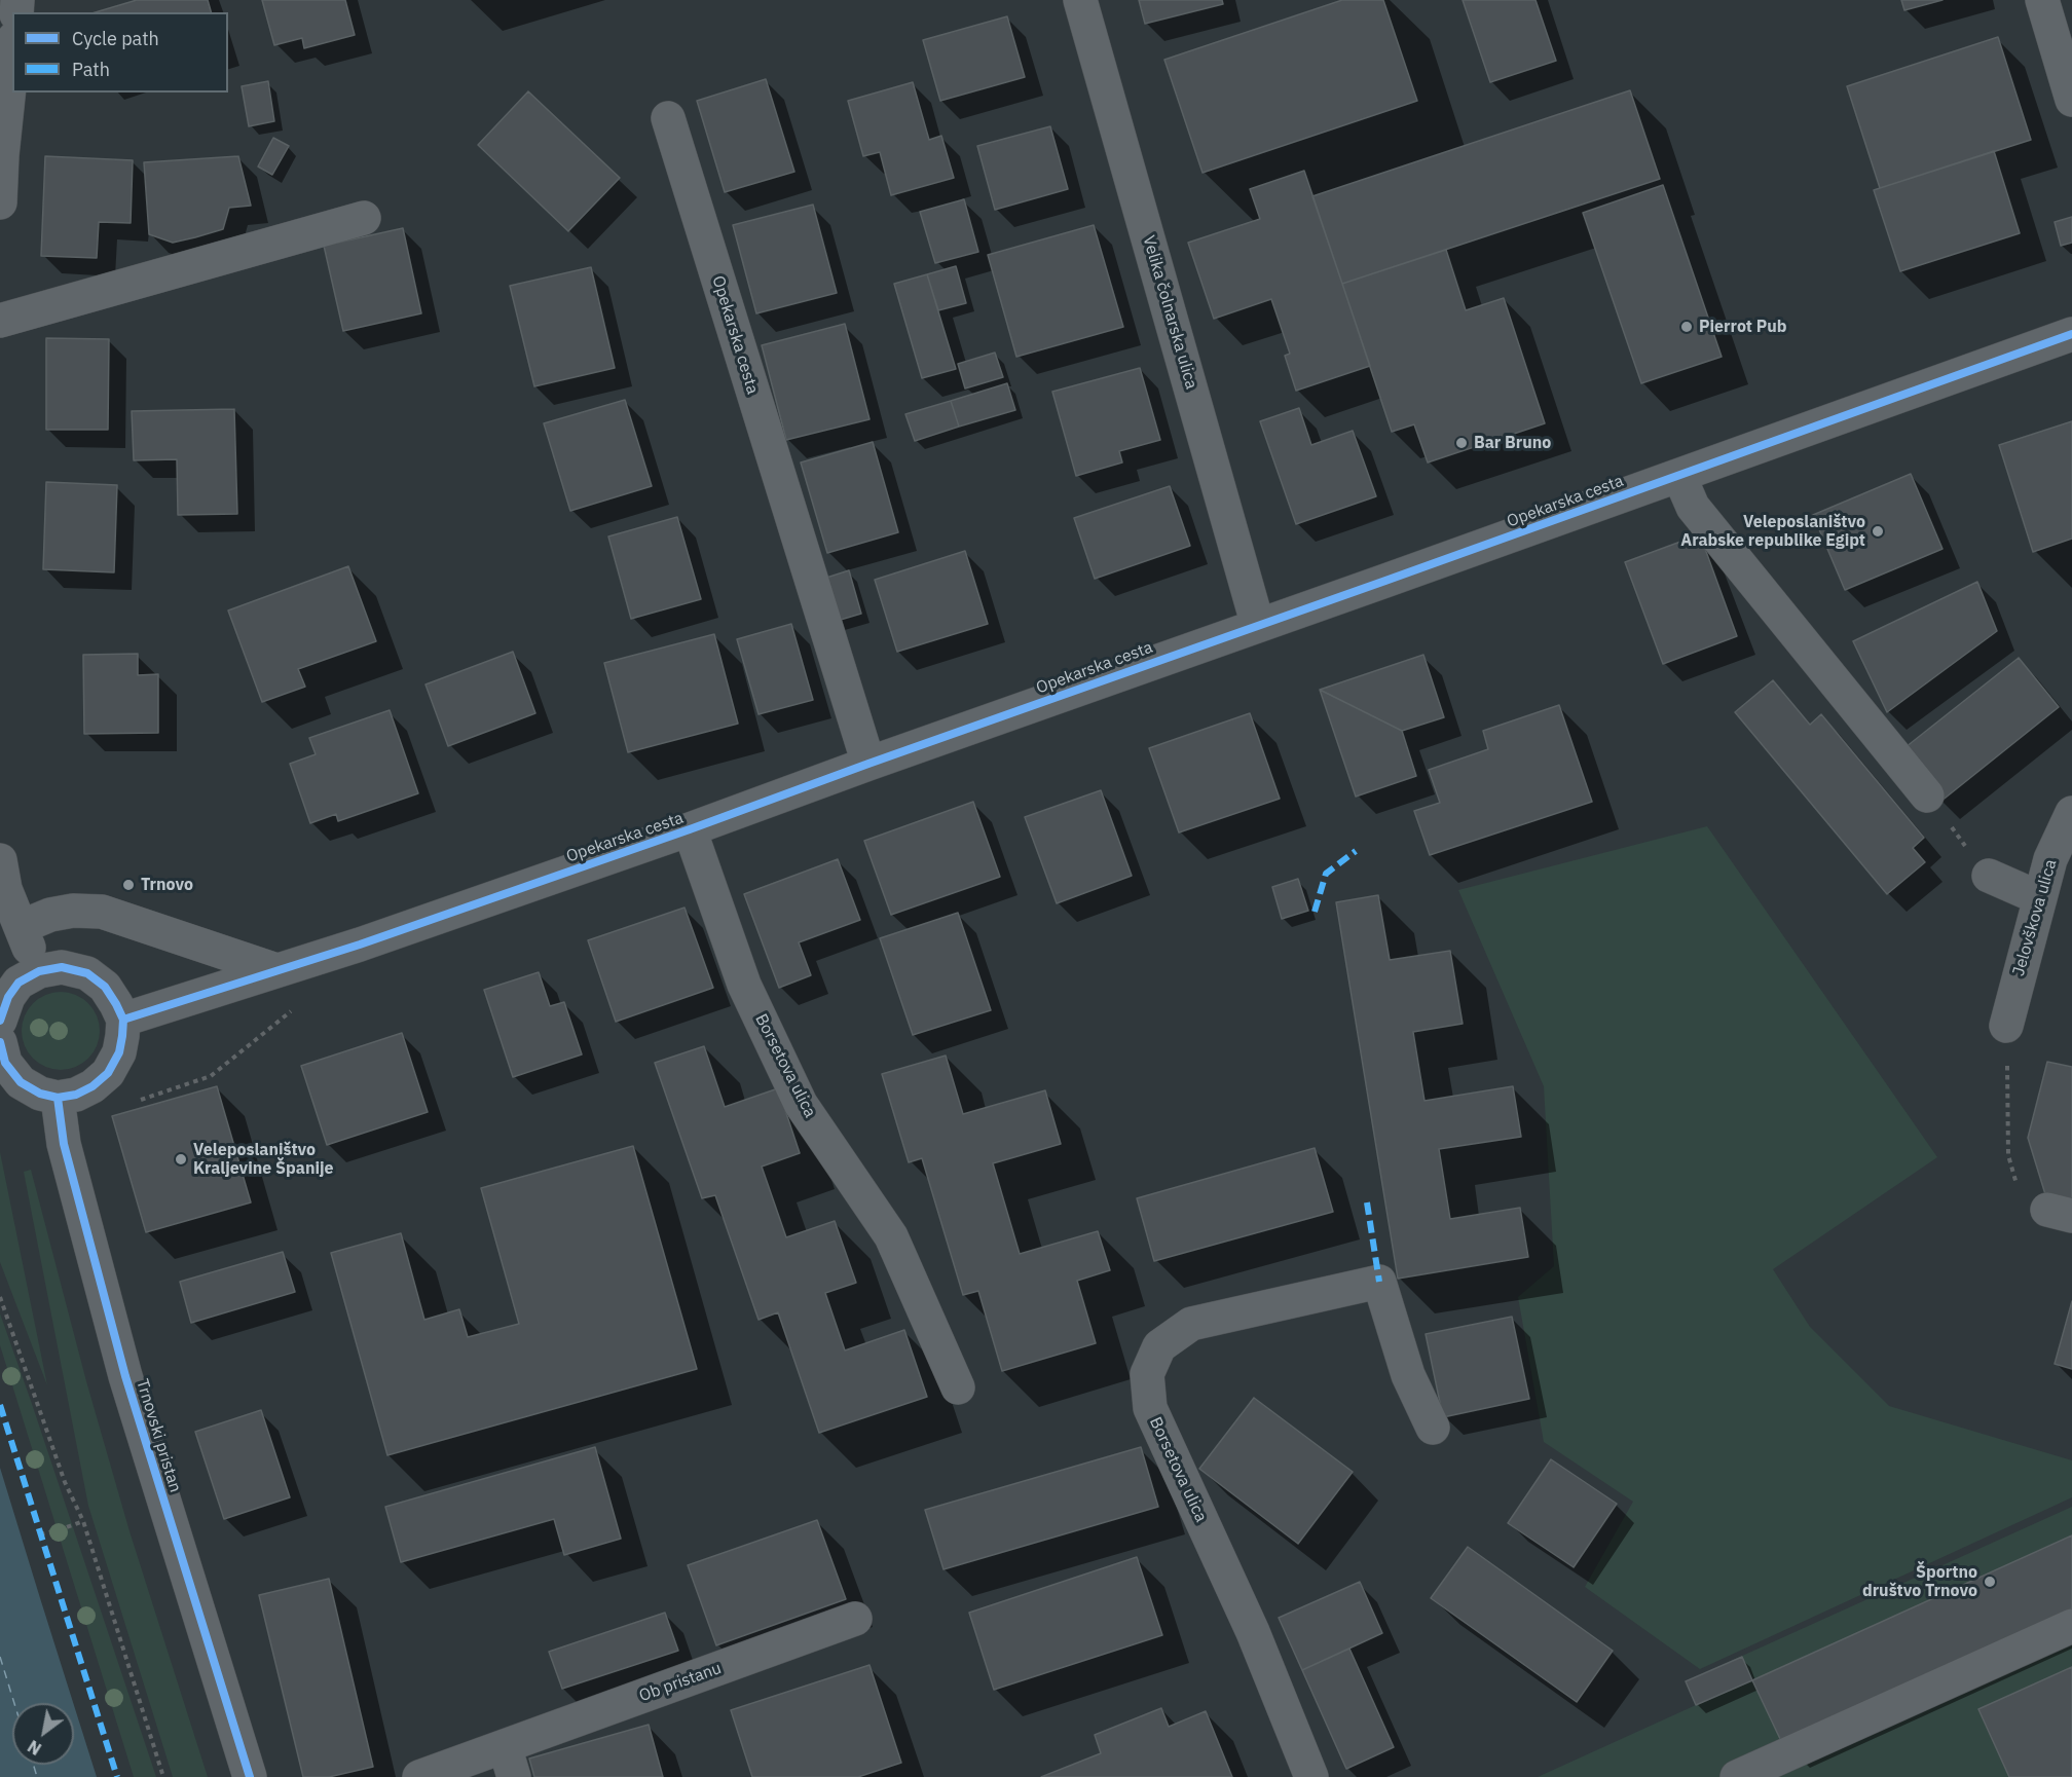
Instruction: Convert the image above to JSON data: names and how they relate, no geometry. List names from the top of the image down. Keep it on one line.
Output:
{"streets":{"street":["Velika čolnarska ulica","Opekarska cesta","Jelovškova ulica","Borsetova ulica","Trnovski pristan","Ob pristanu"]},"crossings":[["Velika čolnarska ulica","Opekarska cesta"],["Opekarska cesta","Borsetova ulica"]],"places":["Pierrot Pub","Bar Bruno","Veleposlaništvo Arabske republike Egipt","Trnovo","Veleposlaništvo Kraljevine Španije","Športno društvo Trnovo"],"legend":["Cycle path","Path"],"north":"bottom left"}
